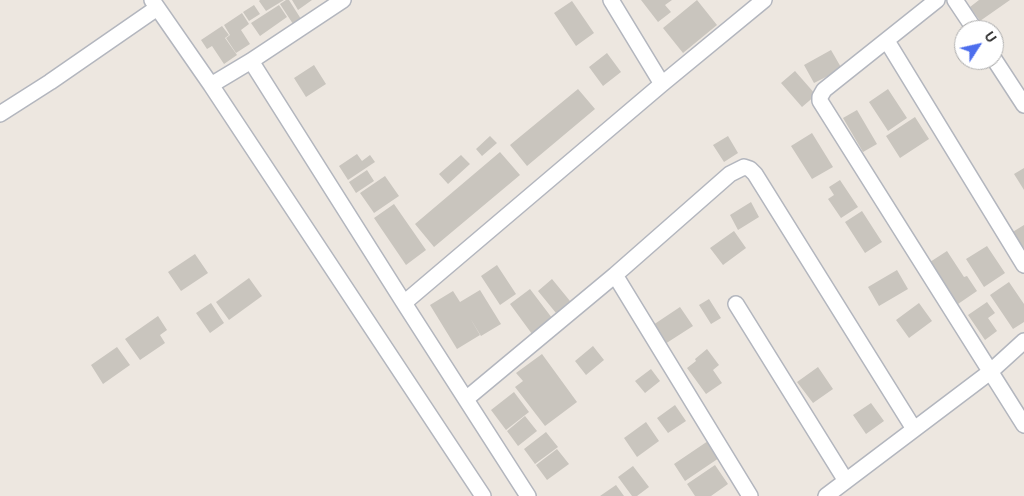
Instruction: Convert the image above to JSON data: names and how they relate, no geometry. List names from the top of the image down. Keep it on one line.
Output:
{"north":"top right"}
